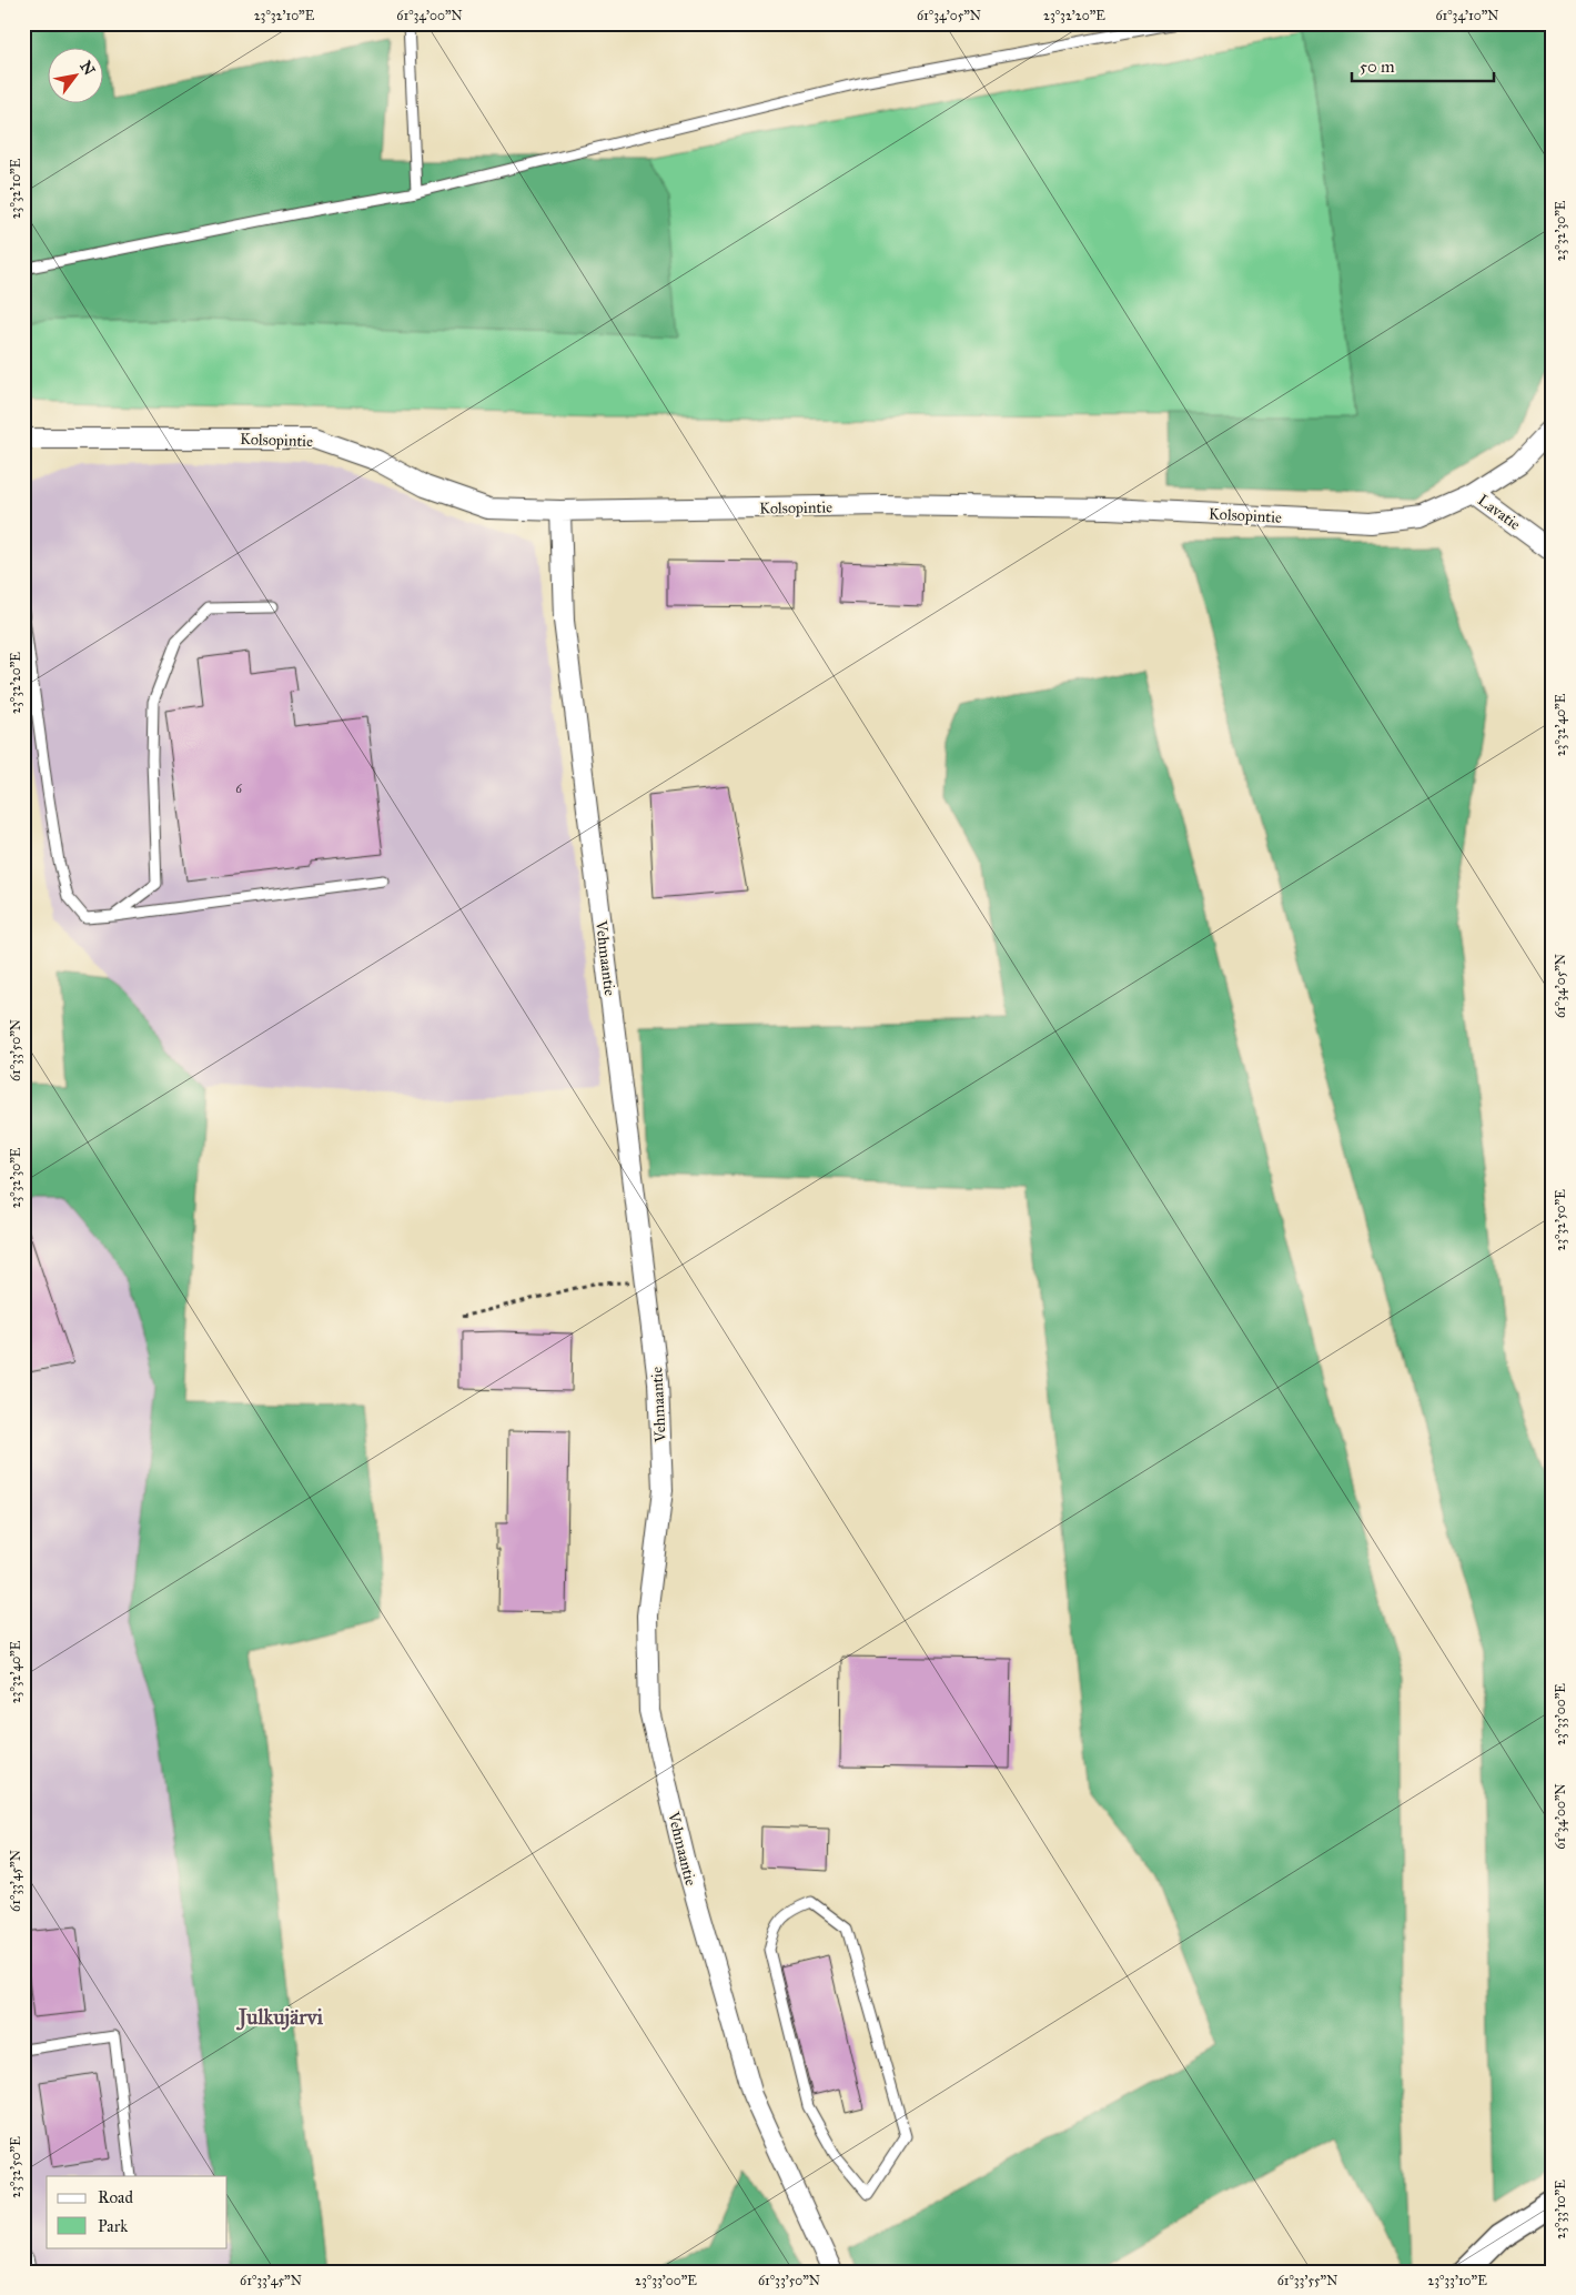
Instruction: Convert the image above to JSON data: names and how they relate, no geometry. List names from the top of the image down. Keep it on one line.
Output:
{"streets":{"street":["Kolsopintie","Lavatie","Vehmaantie"]},"crossings":[["Kolsopintie","Lavatie"],["Kolsopintie","Vehmaantie"]],"districts":["Julkujärvi"],"house_numbers":["6"],"legend":["Road","Park"],"scale_bar":"50 m","north":"top right","coordinates":["23°32'10\"E","61°34'00\"N","61°34'05\"N","23°32'20\"E","61°34'10\"N","23°32'30\"E","23°32'40\"E","61°33'50\"N","23°32'50\"E","23°33'00\"E","61°33'45\"N","23°33'10\"E","61°33'55\"N"]}
